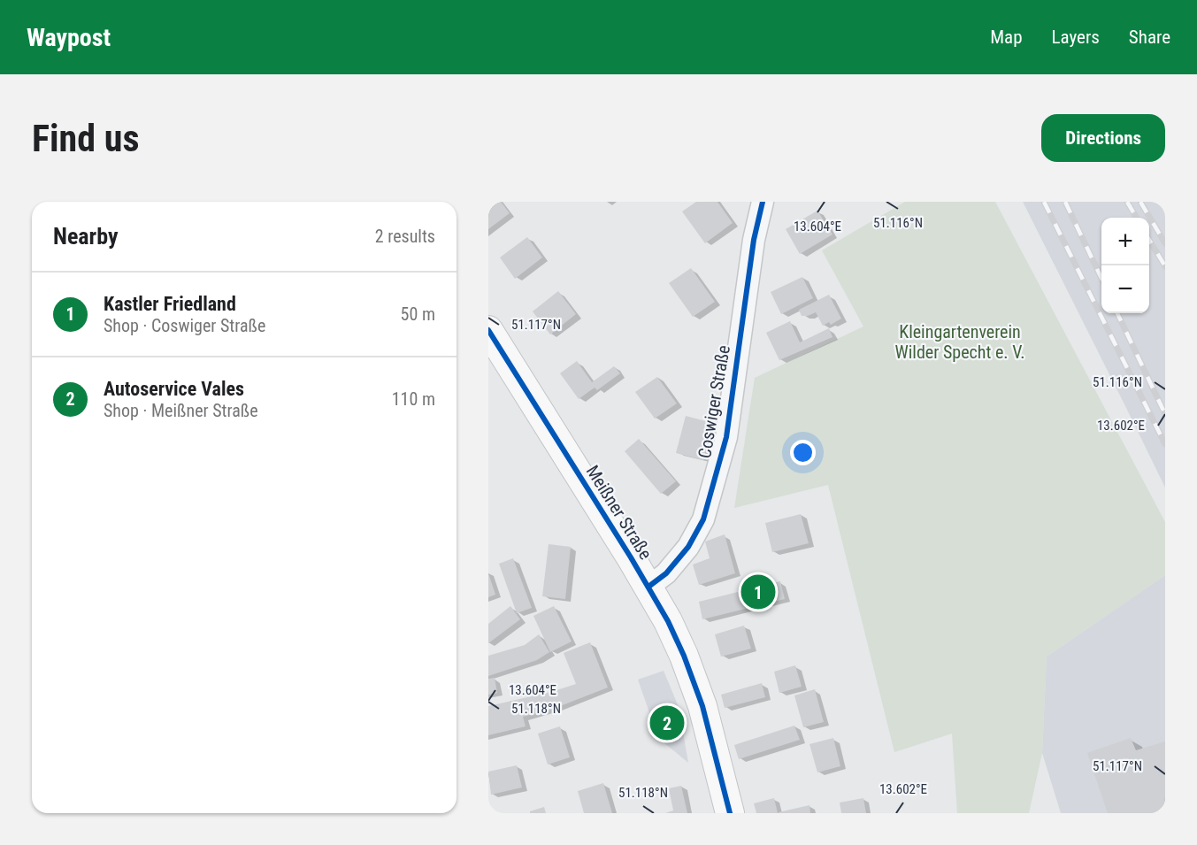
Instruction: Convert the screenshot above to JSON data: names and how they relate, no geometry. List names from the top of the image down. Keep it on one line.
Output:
{"streets":{"main road":["Meißner Straße"],"street":["Coswiger Straße"]},"crossings":[["Coswiger Straße","Meißner Straße"]],"parks":["Kleingartenverein Wilder Specht e. V."],"page":{"header":"Waypost","nav":["Map","Layers","Share"],"buttons":"Directions","title":"Find us","heading":["Nearby","2 results"],"map_buttons":["+","−"],"list":[{"mark":"1","name":"Kastler Friedland","note":"Shop · Coswiger Straße","value":"50 m"},{"mark":"2","name":"Autoservice Vales","note":"Shop · Meißner Straße","value":"110 m"}],"pins":["1","2"]},"coordinates":["51.116°N","13.604°E","51.117°N","13.602°E","51.118°N"]}
